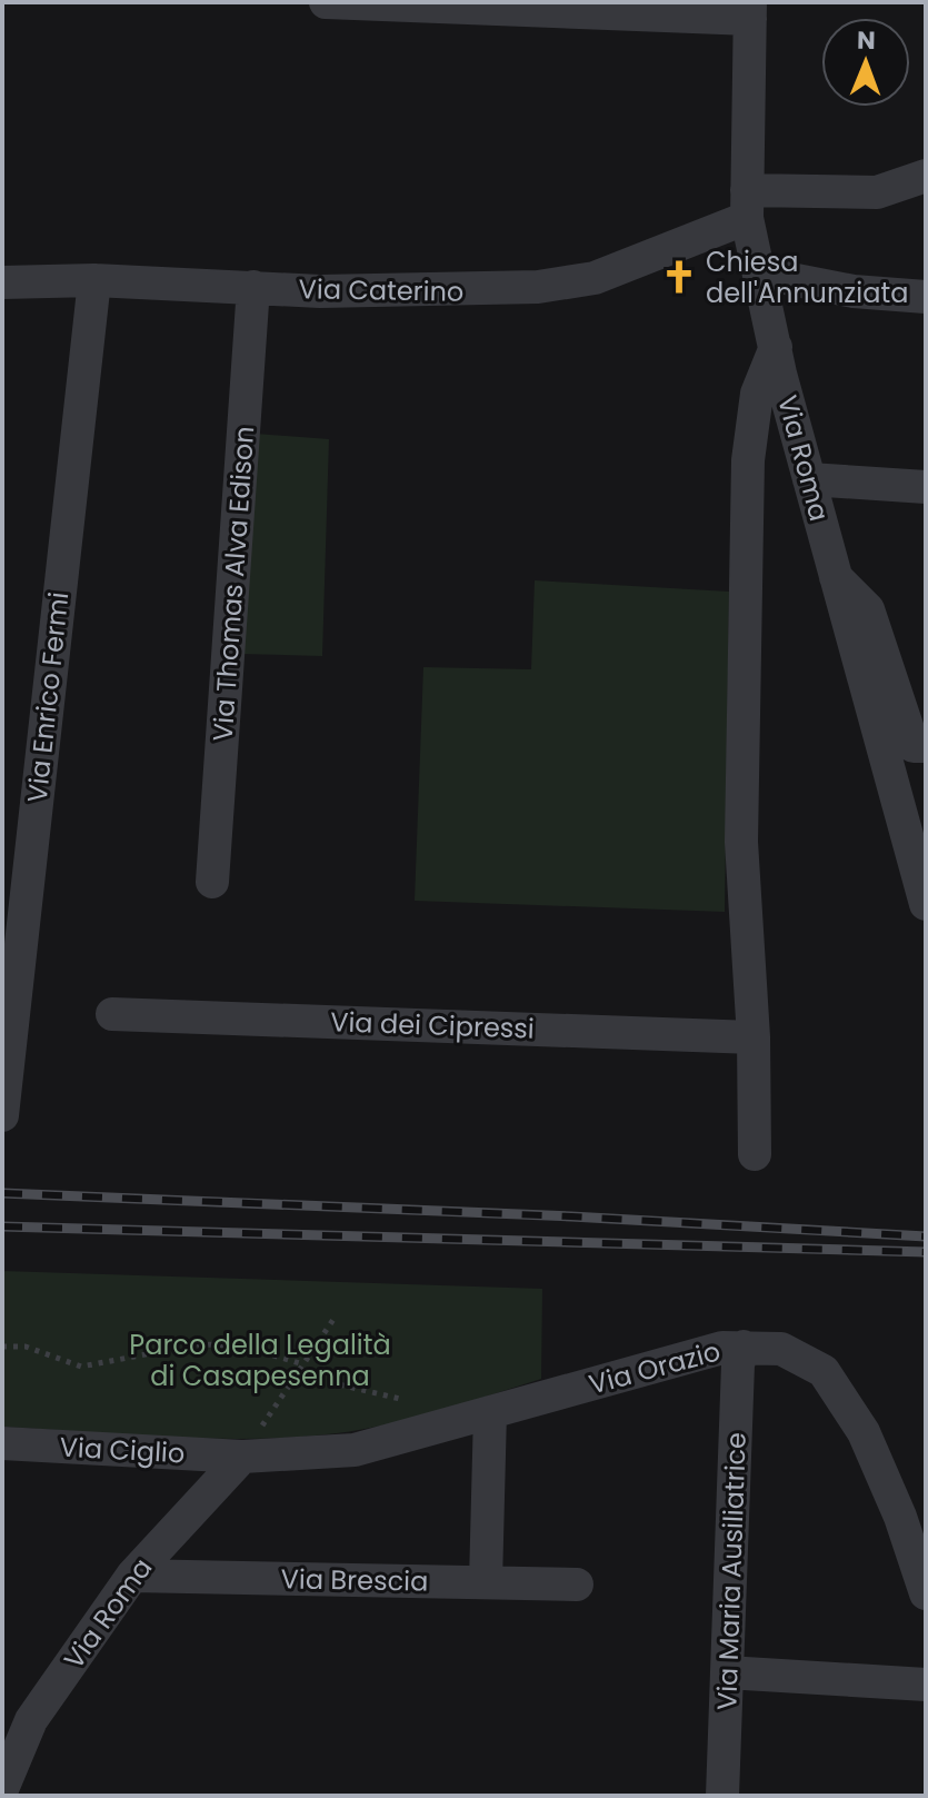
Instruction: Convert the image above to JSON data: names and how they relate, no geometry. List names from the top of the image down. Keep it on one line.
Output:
{"streets":{"street":["Via Caterino","Via Roma","Via Thomas Alva Edison","Via Enrico Fermi","Via dei Cipressi","Via Orazio","Via Ciglio","Via Maria Ausiliatrice","Via Brescia"]},"crossings":[["Via Caterino","Via Roma"],["Via Caterino","Via Thomas Alva Edison"],["Via Caterino","Via Enrico Fermi"],["Via Roma","Via Orazio"],["Via Roma","Via Ciglio"],["Via Roma","Via Brescia"],["Via Orazio","Via Ciglio"],["Via Orazio","Via Maria Ausiliatrice"]],"parks":["Parco della Legalità di Casapesenna"],"places":{"church":["Chiesa dell'Annunziata"]},"north":"top"}
